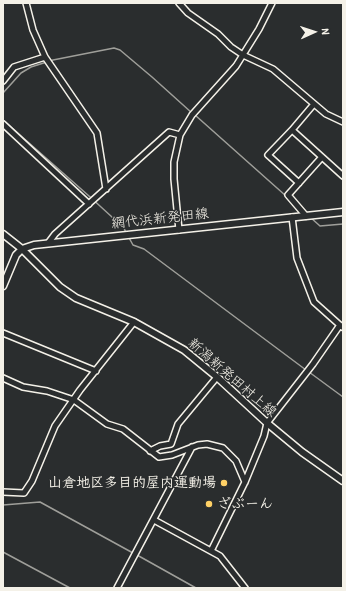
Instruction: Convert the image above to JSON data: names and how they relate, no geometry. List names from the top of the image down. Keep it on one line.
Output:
{"streets":{"main road":["網代浜新発田線","新潟新発田村上線"]},"crossings":[["網代浜新発田線","新潟新発田村上線"]],"places":["山倉地区多目的屋内運動場","ざぶーん"],"north":"right"}
